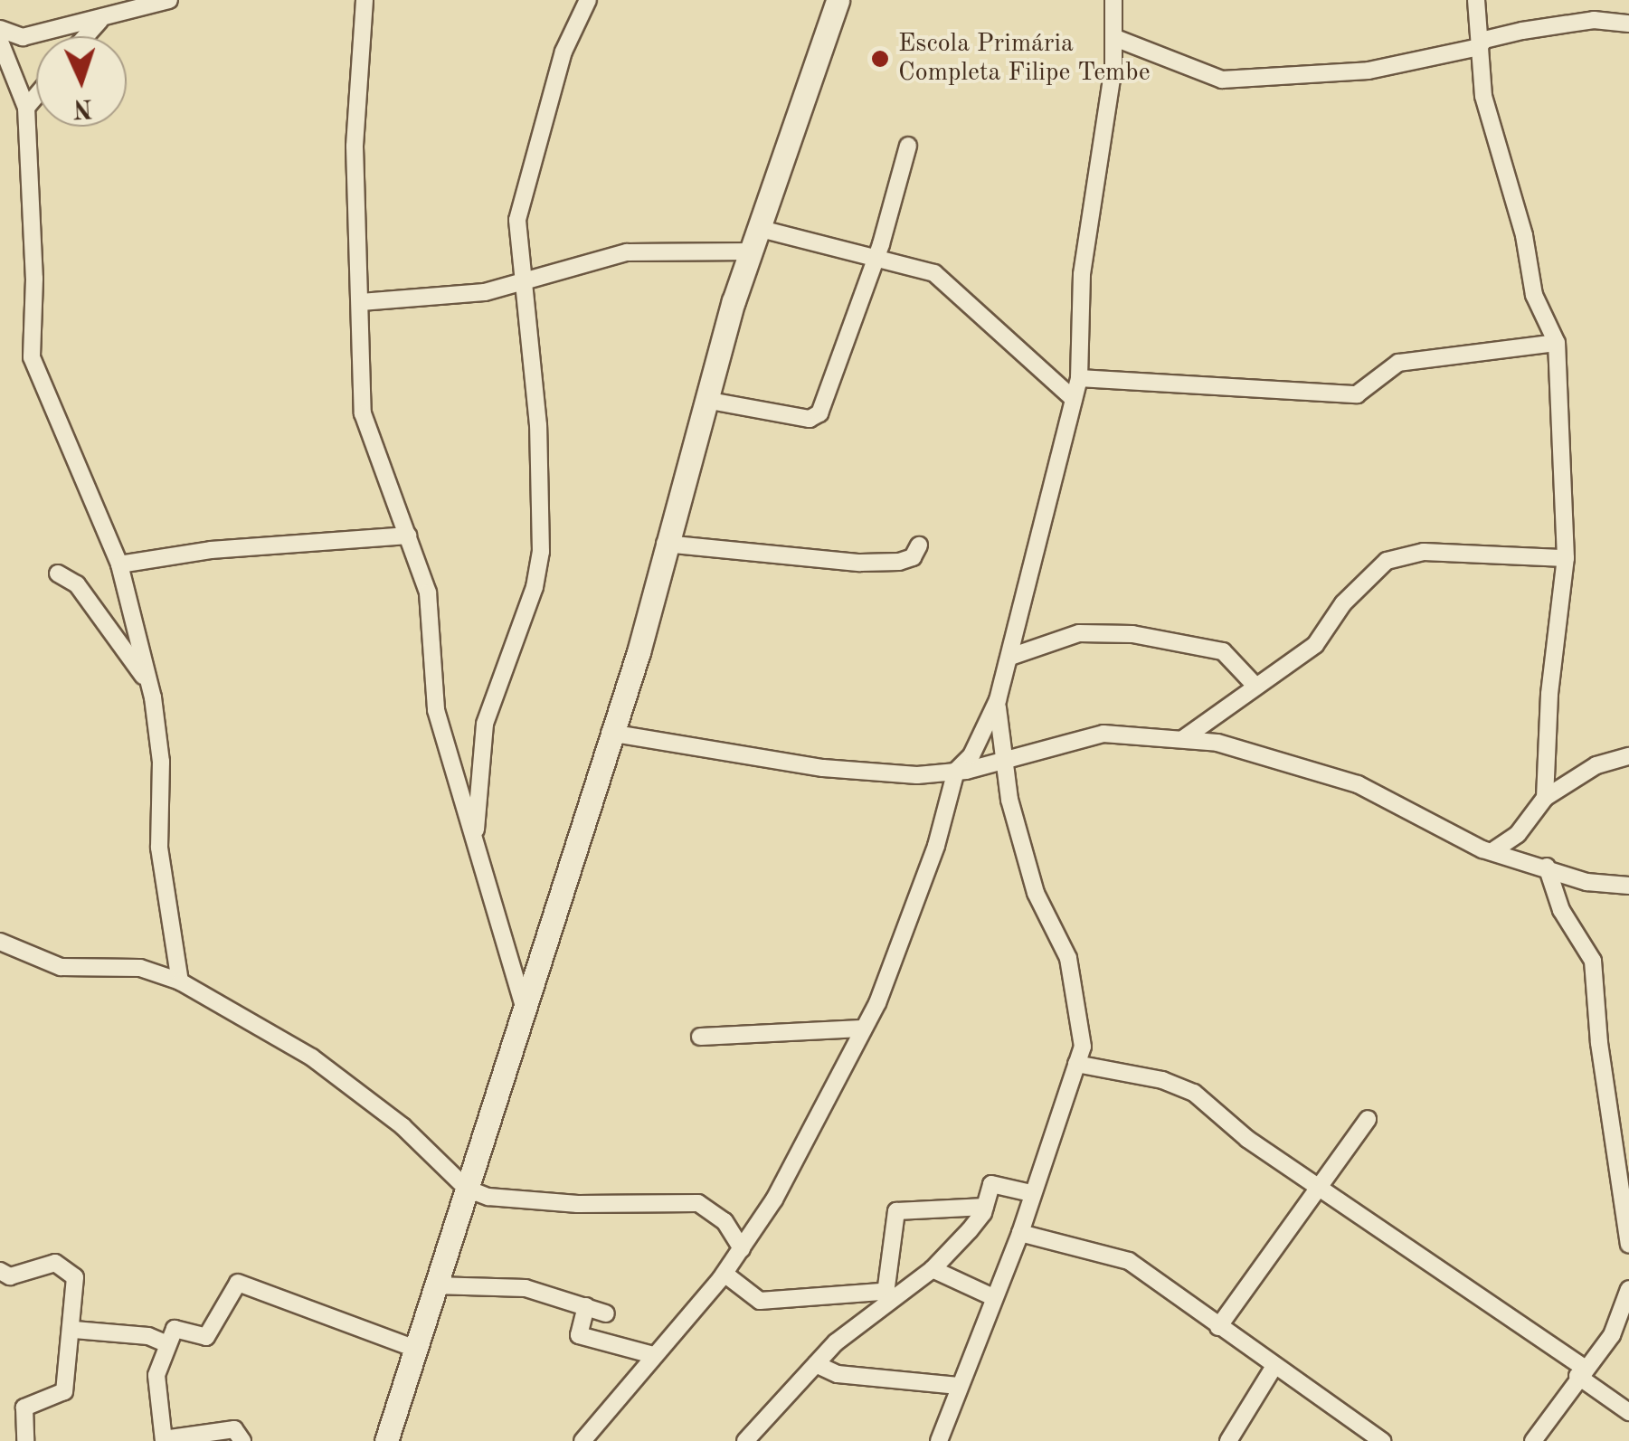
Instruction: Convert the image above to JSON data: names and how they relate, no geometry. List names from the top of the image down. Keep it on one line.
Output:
{"places":["Escola Primária Completa Filipe Tembe"],"north":"bottom"}
